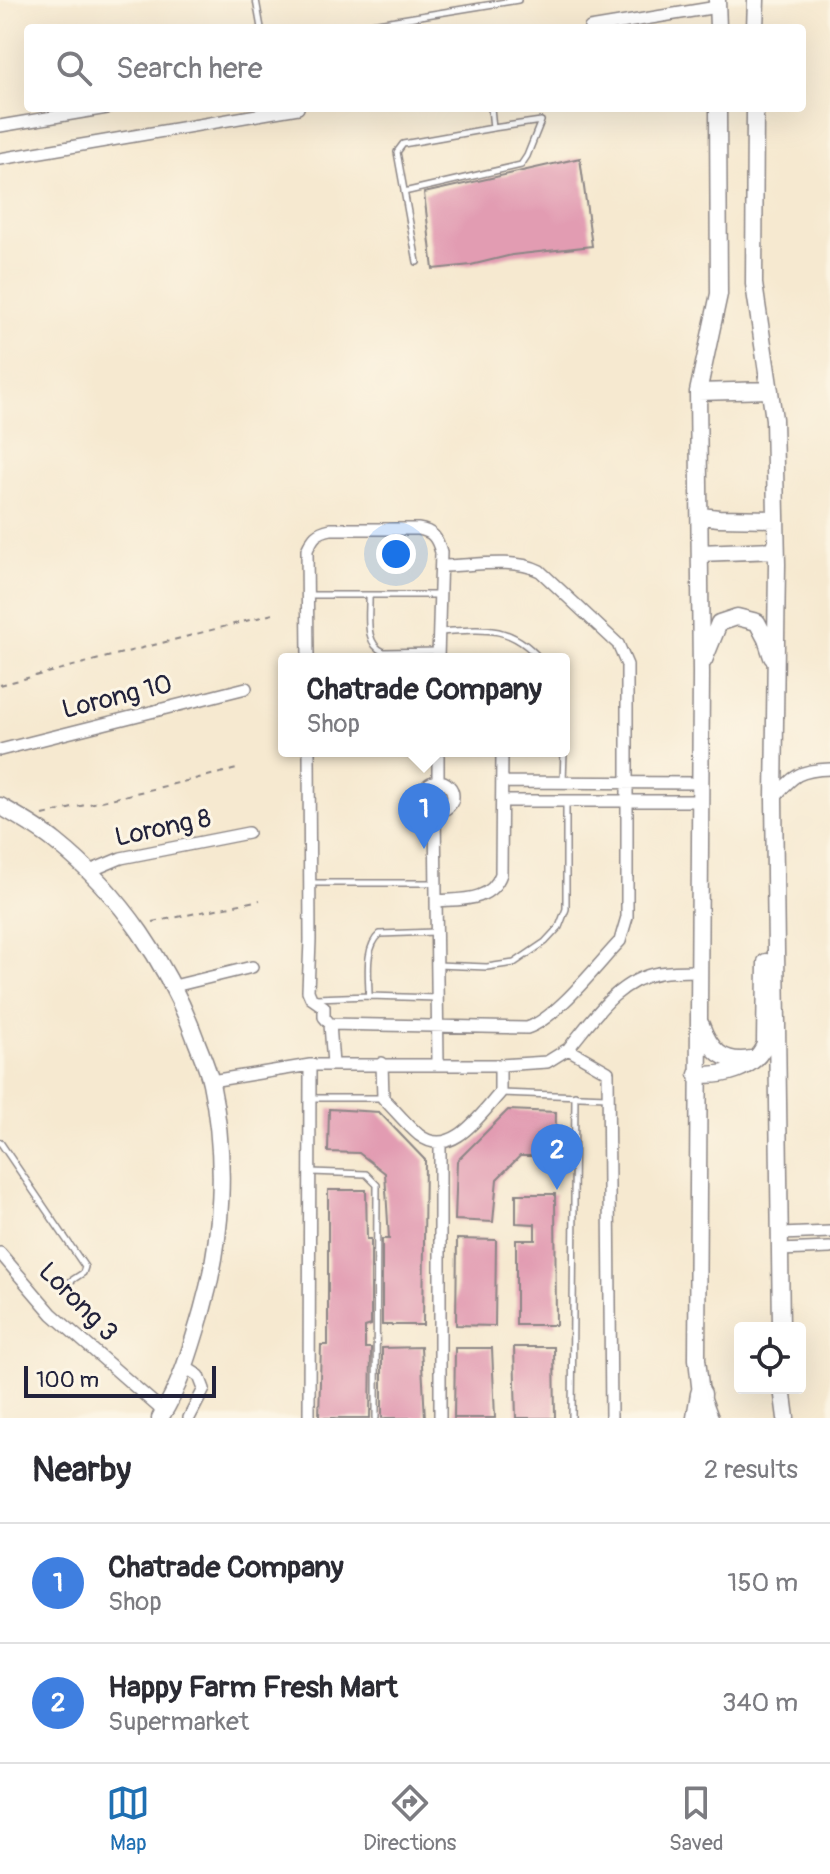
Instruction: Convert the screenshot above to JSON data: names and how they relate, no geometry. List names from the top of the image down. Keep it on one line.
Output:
{"streets":{"street":["Lorong 10","Lorong 8","Lorong 3"]},"scale_bar":"100 m","page":{"search":"Search here","popup":["Chatrade Company","Shop"],"pins":["1","2"],"scale":"100 m","heading":["Nearby","2 results"],"list":[{"mark":"1","name":"Chatrade Company","note":"Shop","value":"150 m"},{"mark":"2","name":"Happy Farm Fresh Mart","note":"Supermarket","value":"340 m"}],"nav":["Map","Directions","Saved"]}}
